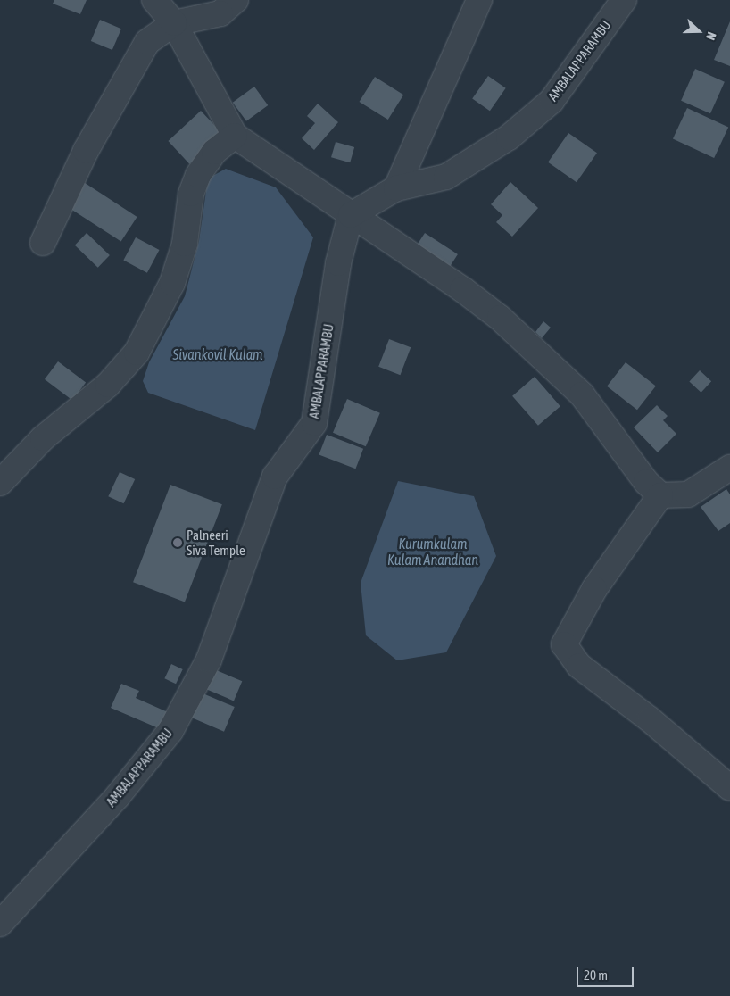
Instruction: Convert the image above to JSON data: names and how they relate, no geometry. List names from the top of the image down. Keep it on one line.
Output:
{"streets":{"street":["AMBALAPPARAMBU"]},"water":["Sivankovil Kulam","Kurumkulam Kulam Anandhan"],"places":["Palneeri Siva Temple"],"scale_bar":"20 m","north":"right"}
